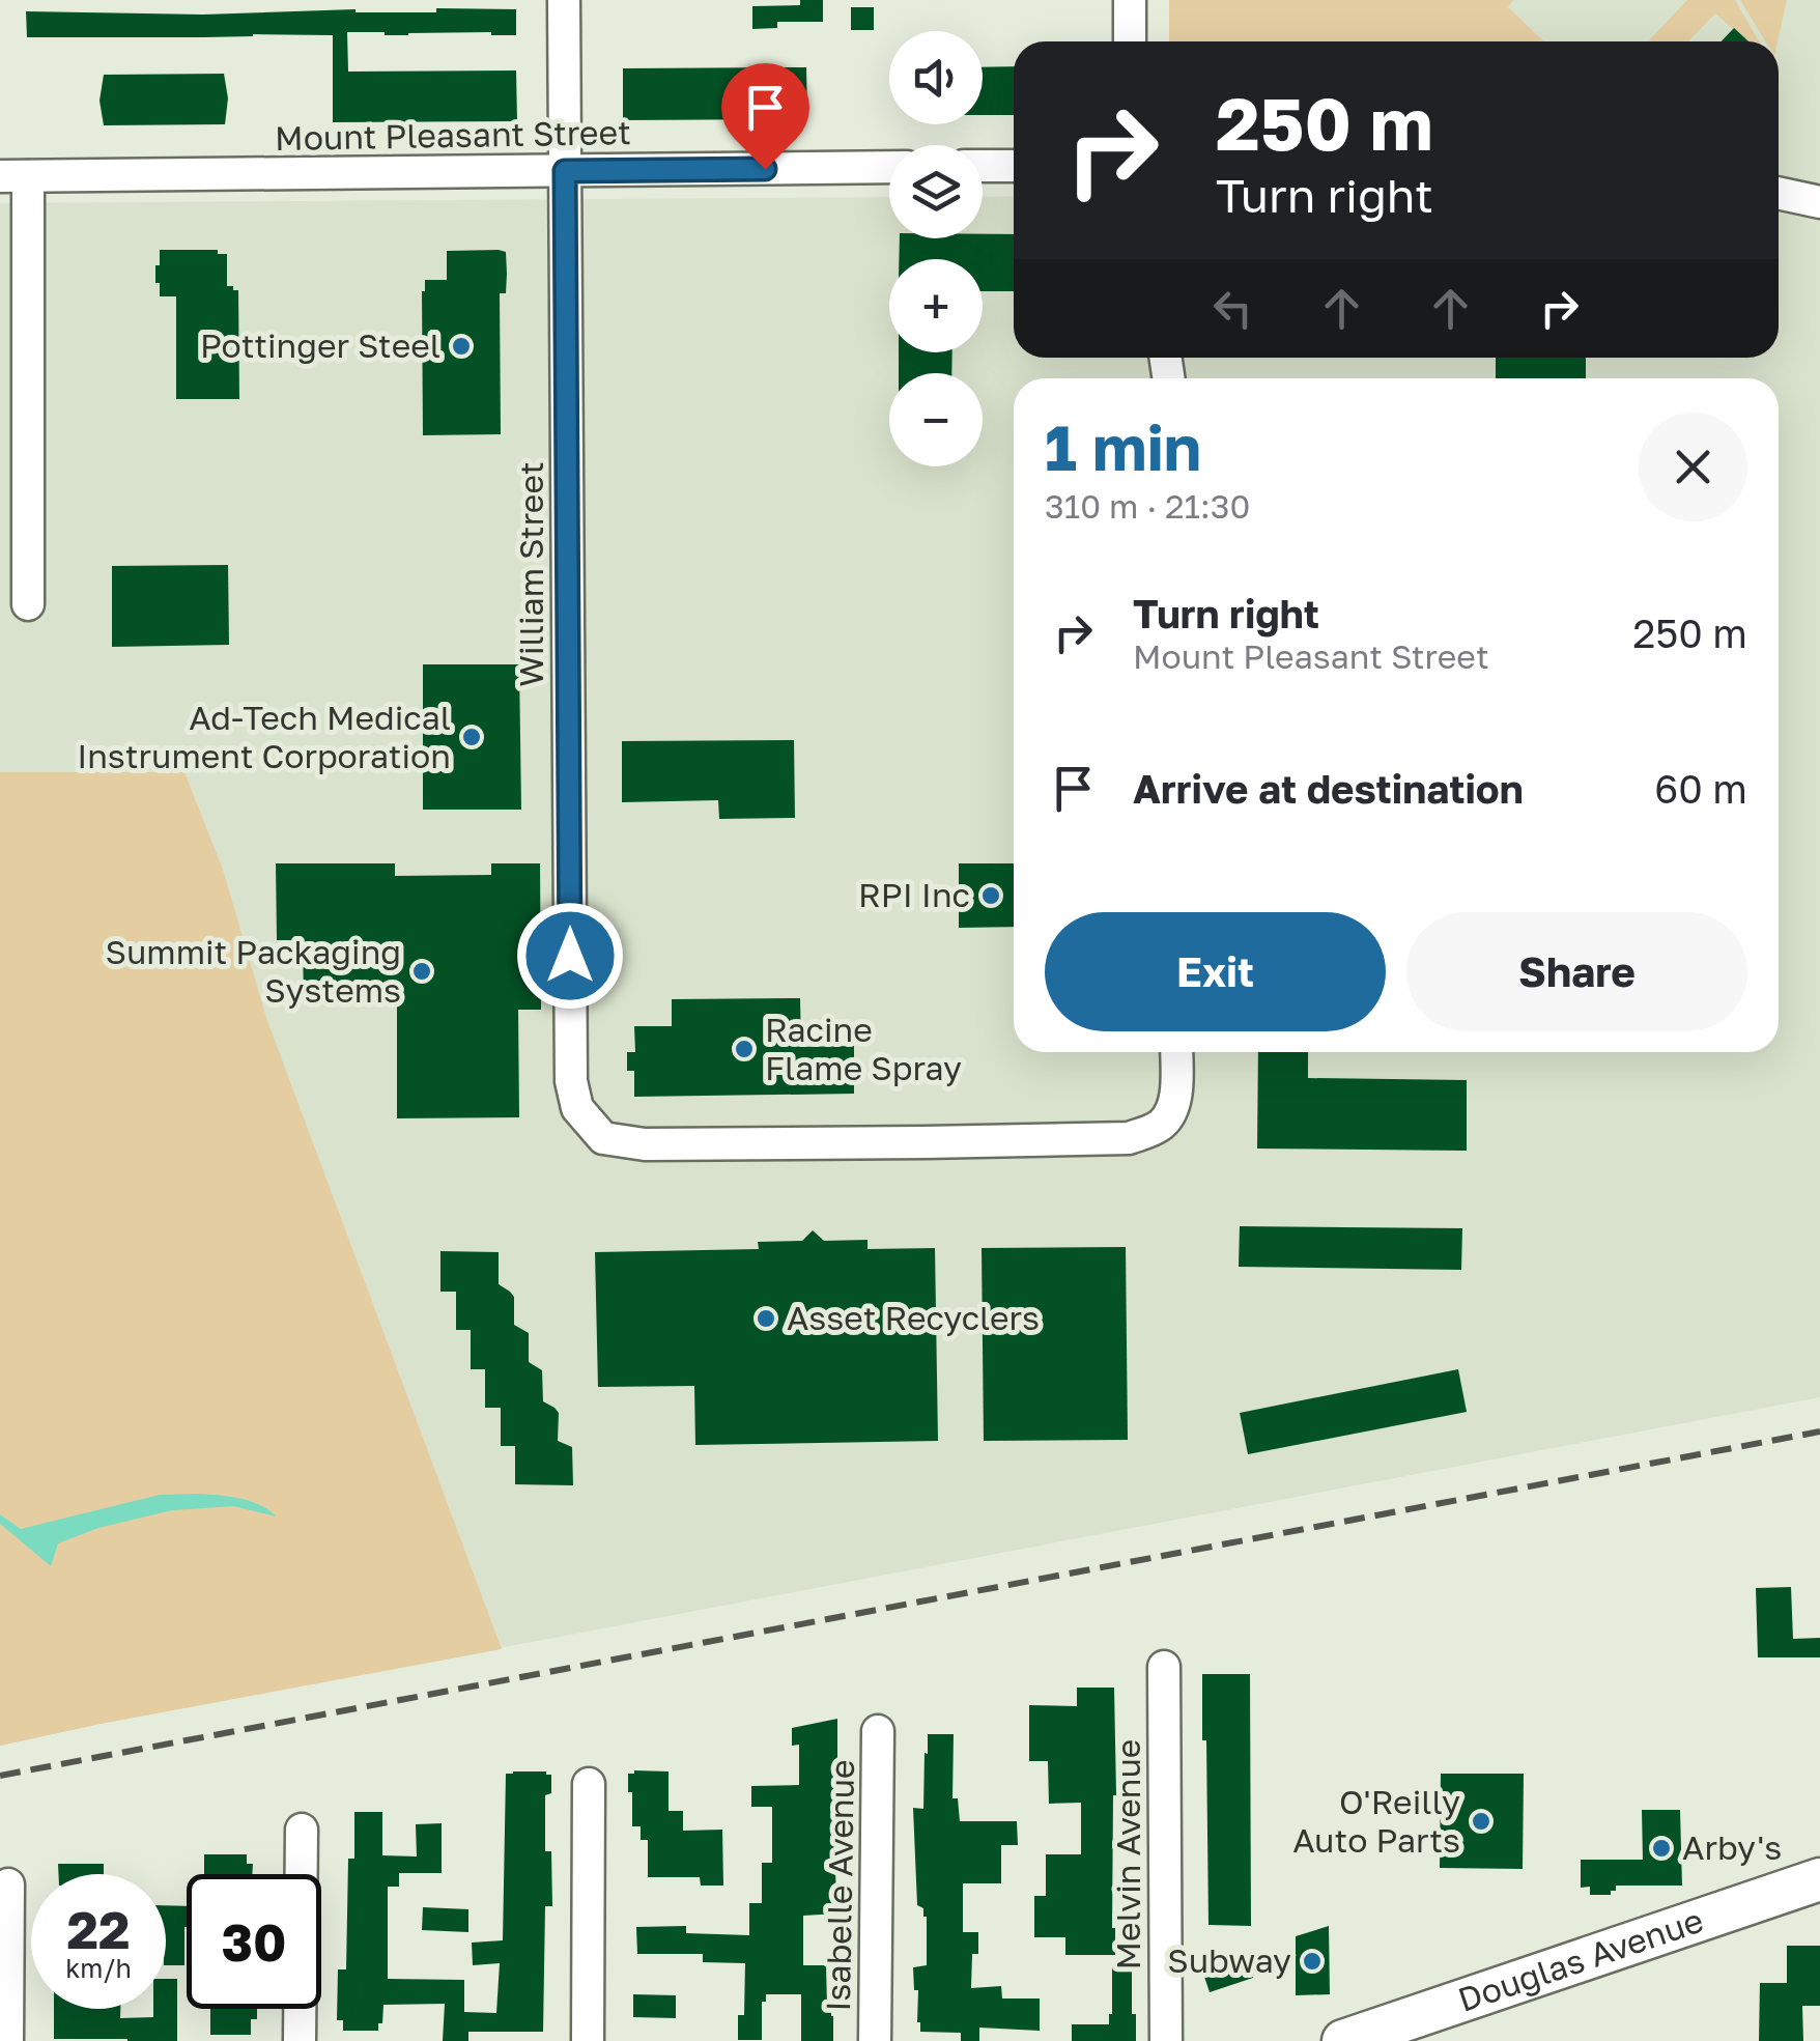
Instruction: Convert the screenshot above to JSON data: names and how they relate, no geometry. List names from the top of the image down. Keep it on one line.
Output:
{"streets":{"main road":["Douglas Avenue"],"street":["Mount Pleasant Street","William Street","Melvin Avenue","Isabelle Avenue"]},"crossings":[["Mount Pleasant Street","William Street"]],"places":["Pottinger Steel","Ad-Tech Medical Instrument Corporation","RPI Inc","Summit Packaging Systems","Racine Flame Spray","Asset Recyclers","O'Reilly Auto Parts","Arby's","Subway"],"page":{"map_buttons":["+","−"],"turn":["250 m","Turn right"],"heading":["1 min","310 m · 21:30"],"list":[{"name":"Turn right","note":"Mount Pleasant Street","value":"250 m"},{"name":"Arrive at destination","value":"60 m"}],"buttons":["Exit","Share"],"speed":"22 km/h","limit":"30"}}
